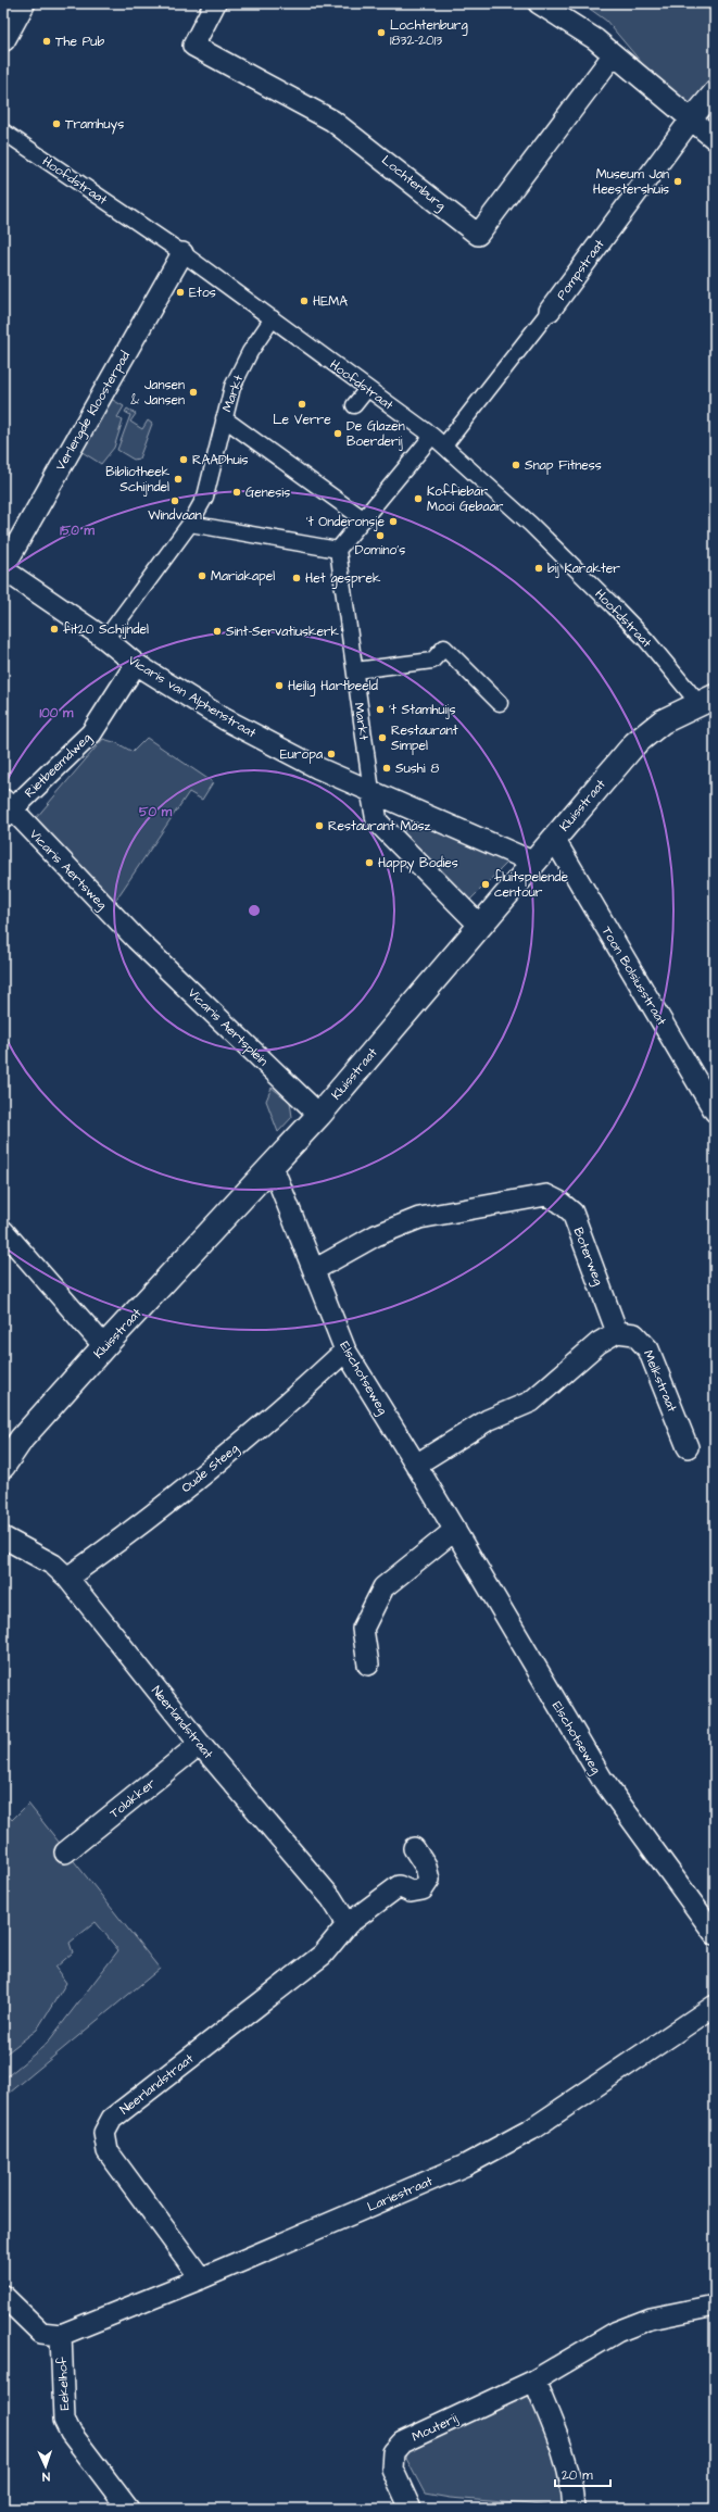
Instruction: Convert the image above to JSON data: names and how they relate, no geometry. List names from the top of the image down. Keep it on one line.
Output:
{"streets":{"street":["Hoofdstraat","Lochtenburg","Pompstraat","Markt","Verlengde Kloosterpad","Vicaris van Alphenstraat","Rietbeemdweg","Kluisstraat","Vicaris Aertsweg","Toon Bolsiusstraat","Vicaris Aertsplein","Boterweg","Elschotseweg","Melkstraat","Oude Steeg","Neerlandstraat","Tolakker","Lariestraat","Eekelhof","Mouterij"]},"crossings":[["Hoofdstraat","Pompstraat"],["Hoofdstraat","Markt"],["Hoofdstraat","Verlengde Kloosterpad"],["Hoofdstraat","Kluisstraat"],["Markt","Vicaris van Alphenstraat"],["Verlengde Kloosterpad","Vicaris van Alphenstraat"],["Vicaris van Alphenstraat","Rietbeemdweg"],["Vicaris van Alphenstraat","Kluisstraat"],["Rietbeemdweg","Vicaris Aertsweg"],["Kluisstraat","Toon Bolsiusstraat"],["Kluisstraat","Vicaris Aertsplein"],["Kluisstraat","Elschotseweg"],["Vicaris Aertsweg","Vicaris Aertsplein"],["Boterweg","Elschotseweg"],["Boterweg","Melkstraat"],["Elschotseweg","Oude Steeg"],["Oude Steeg","Neerlandstraat"],["Neerlandstraat","Tolakker"],["Neerlandstraat","Lariestraat"],["Lariestraat","Eekelhof"]],"places":["Lochtenburg 1832-2013","The Pub","Tramhuys","Museum Jan Heestershuis","Etos","HEMA","Jansen & Jansen","Le Verre","De Glazen Boerderij","RAADhuis","Snap Fitness","Bibliotheek Schijndel","Genesis","Koffiebar Mooi Gebaar","Windvaan","'t Onderonsje","Domino's","bij Karakter","Mariakapel","Het gesprek","fit20 Schijndel","Sint-Servatiuskerk","Heilig Hartbeeld","'t Stamhuijs","Restaurant Simpel","Europa","Sushi 8","Restaurant Mász","Happy Bodies","fluitspelende centour"],"scale_bar":"20 m","north":"bottom","rings":["150 m","100 m","50 m"]}
